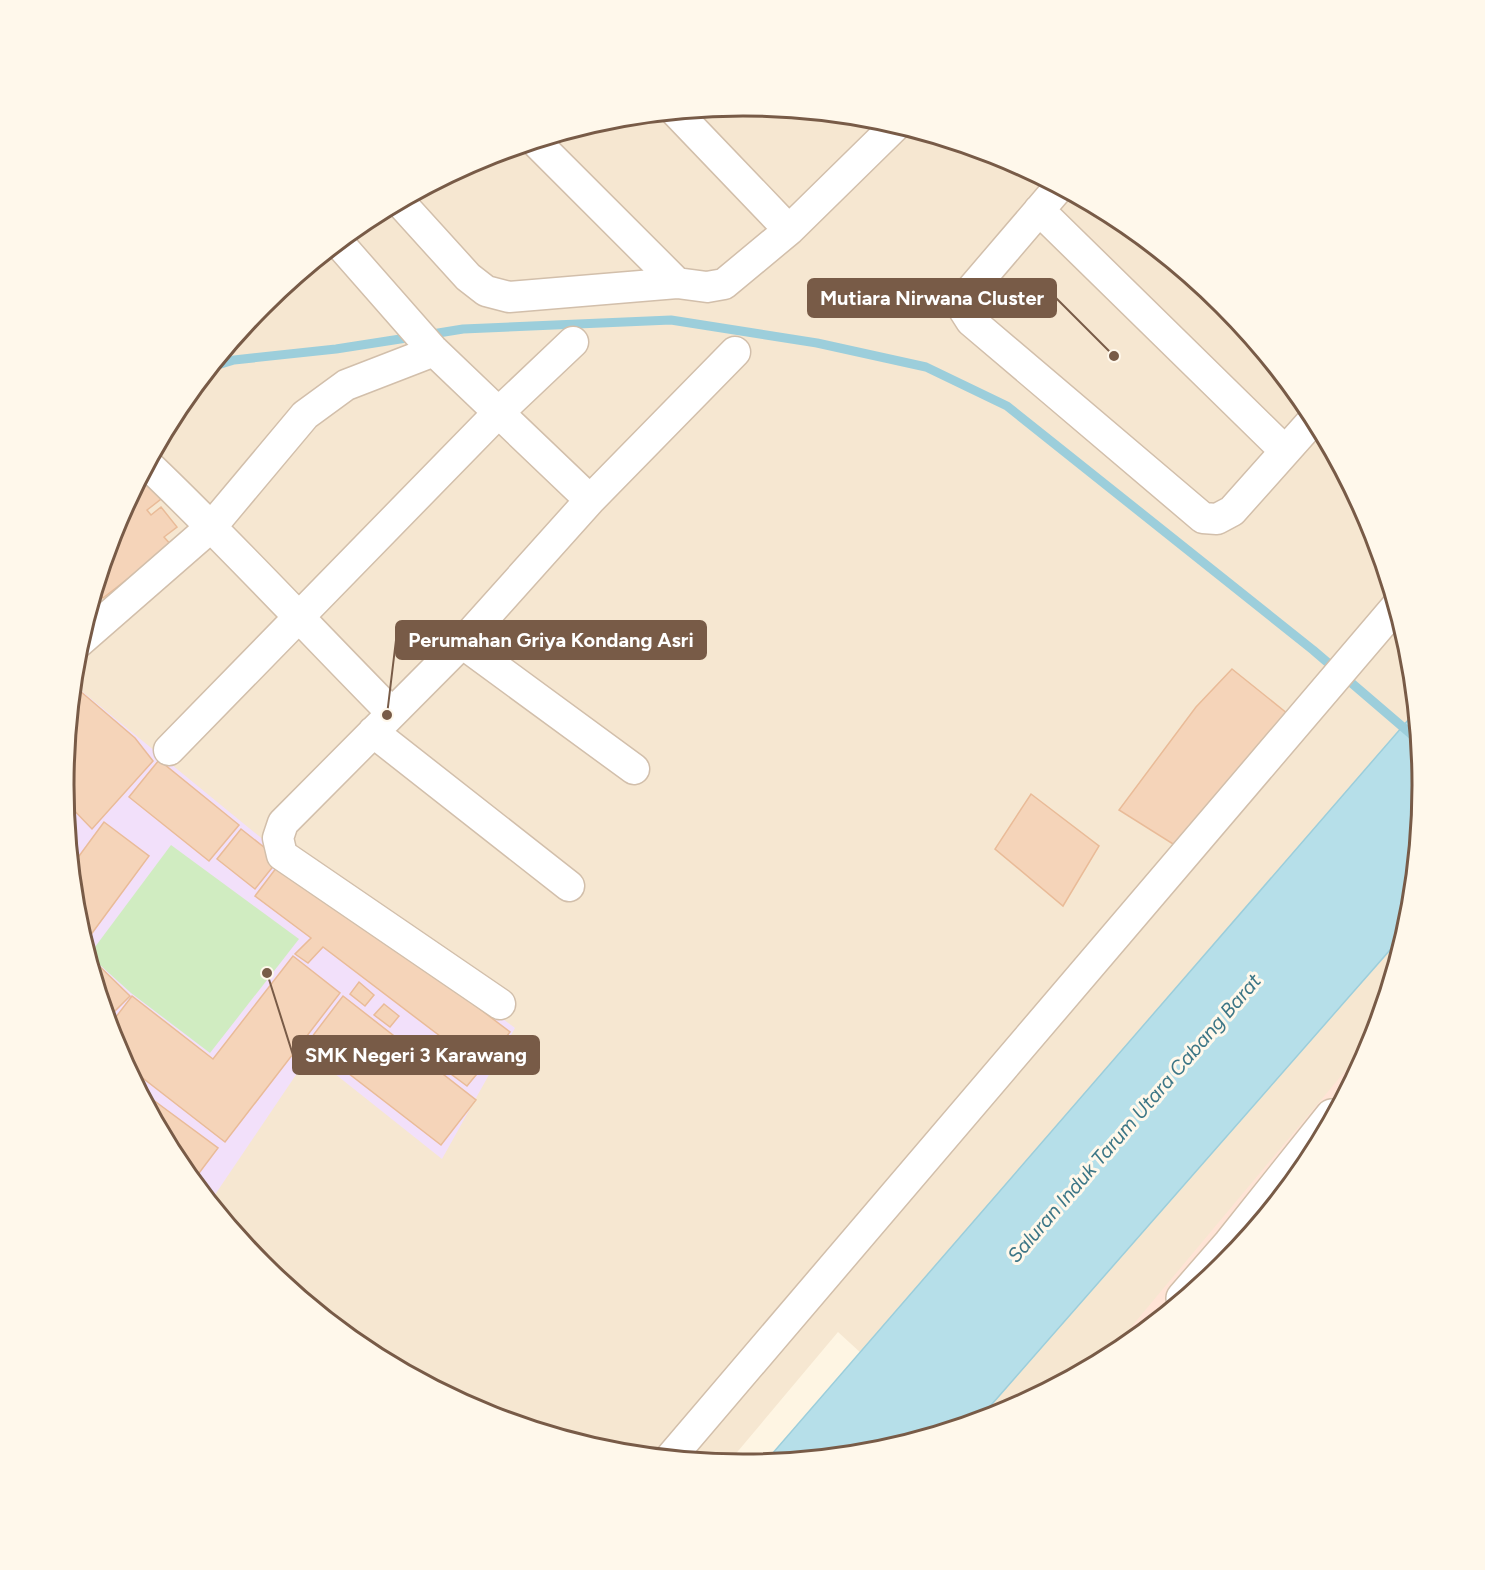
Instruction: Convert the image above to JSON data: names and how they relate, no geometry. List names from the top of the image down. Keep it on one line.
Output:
{"water":["Saluran Induk Tarum Utara Cabang Barat"],"places":["Mutiara Nirwana Cluster","Perumahan Griya Kondang Asri","SMK Negeri 3 Karawang"]}
